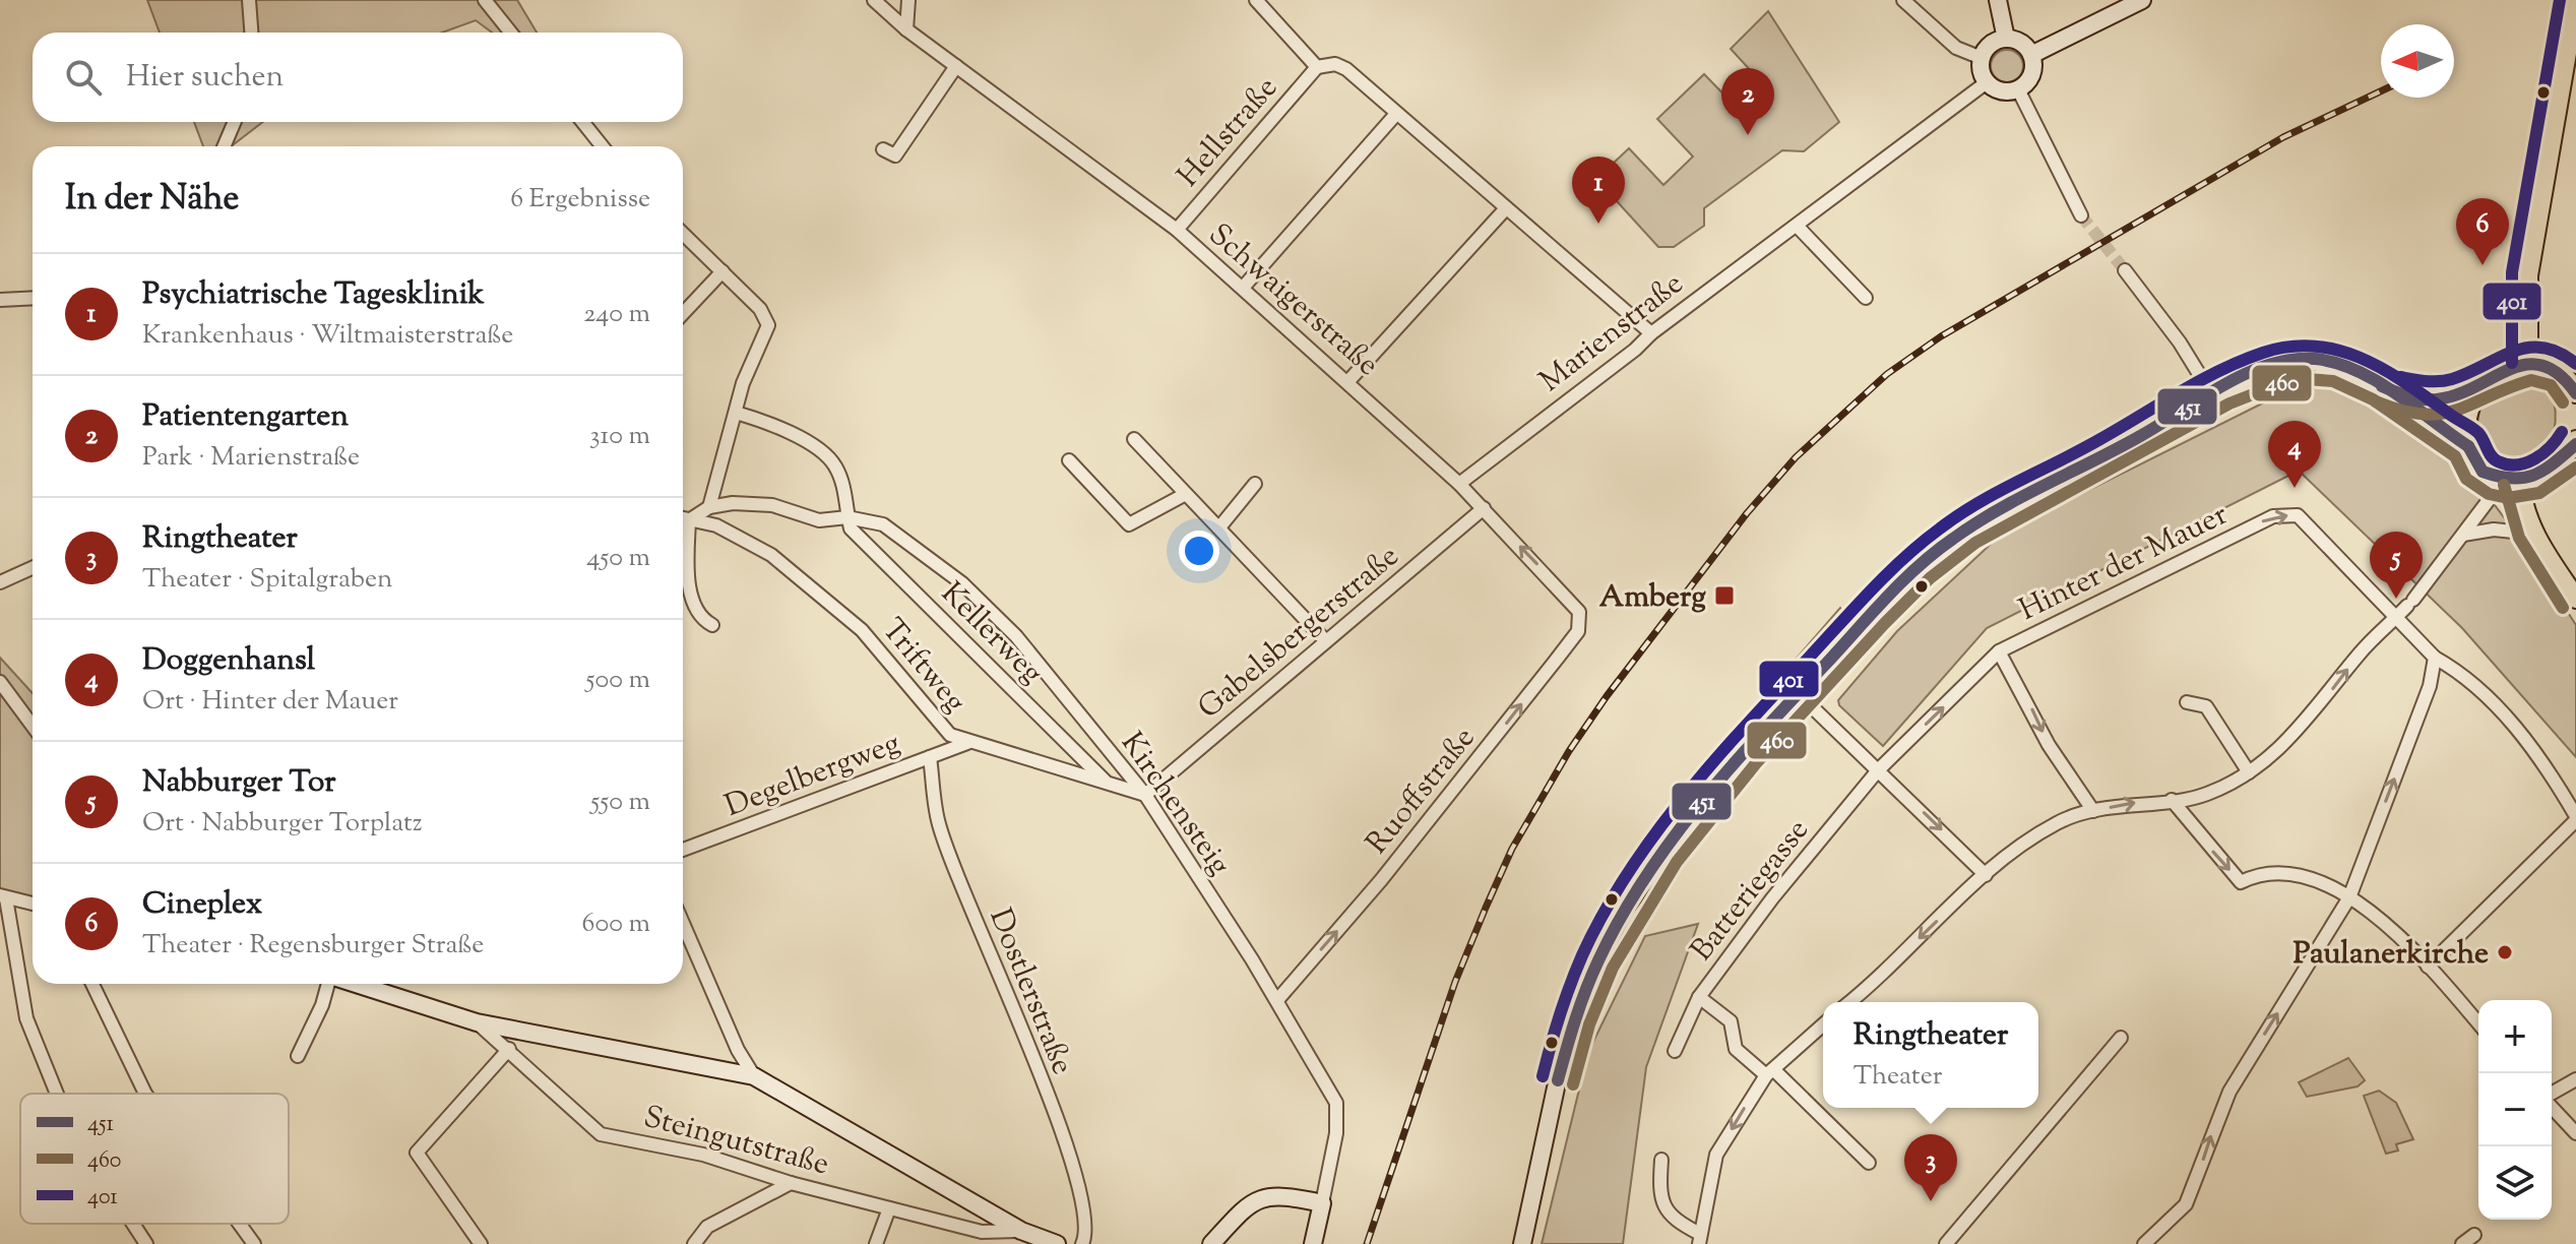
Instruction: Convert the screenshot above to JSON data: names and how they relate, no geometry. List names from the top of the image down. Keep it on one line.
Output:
{"streets":{"main road":["Steingutstraße"],"street":["Hellstraße","Schwaigerstraße","Marienstraße","Hinter der Mauer","Gabelsbergerstraße","Kellerweg","Triftweg","Degelbergweg","Ruoffstraße","Kirchensteig","Batteriegasse","Dostlerstraße"]},"crossings":[["Hellstraße","Schwaigerstraße"],["Schwaigerstraße","Marienstraße"],["Schwaigerstraße","Gabelsbergerstraße"],["Schwaigerstraße","Ruoffstraße"],["Hinter der Mauer","Batteriegasse"],["Gabelsbergerstraße","Triftweg"],["Gabelsbergerstraße","Kirchensteig"],["Kellerweg","Triftweg"],["Kellerweg","Kirchensteig"],["Triftweg","Degelbergweg"],["Triftweg","Kirchensteig"],["Degelbergweg","Dostlerstraße"],["Ruoffstraße","Kirchensteig"]],"one_way":["Hinter der Mauer","Ruoffstraße"],"places":{"transit":["Amberg"],"other":["Paulanerkirche"]},"lines":["transit line 401","transit line 451","transit line 460"],"legend":["451","460","401"],"north":"left","page":{"search":"Hier suchen","pins":["2","1","6","4","5","3"],"heading":["In der Nähe","6 Ergebnisse"],"list":[{"mark":"1","name":"Psychiatrische Tagesklinik","note":"Krankenhaus · Wiltmaisterstraße","value":"240 m"},{"mark":"2","name":"Patientengarten","note":"Park · Marienstraße","value":"310 m"},{"mark":"3","name":"Ringtheater","note":"Theater · Spitalgraben","value":"450 m"},{"mark":"4","name":"Doggenhansl","note":"Ort · Hinter der Mauer","value":"500 m"},{"mark":"5","name":"Nabburger Tor","note":"Ort · Nabburger Torplatz","value":"550 m"},{"mark":"6","name":"Cineplex","note":"Theater · Regensburger Straße","value":"600 m"}],"map_buttons":["+","−"],"popup":["Ringtheater","Theater"]}}
